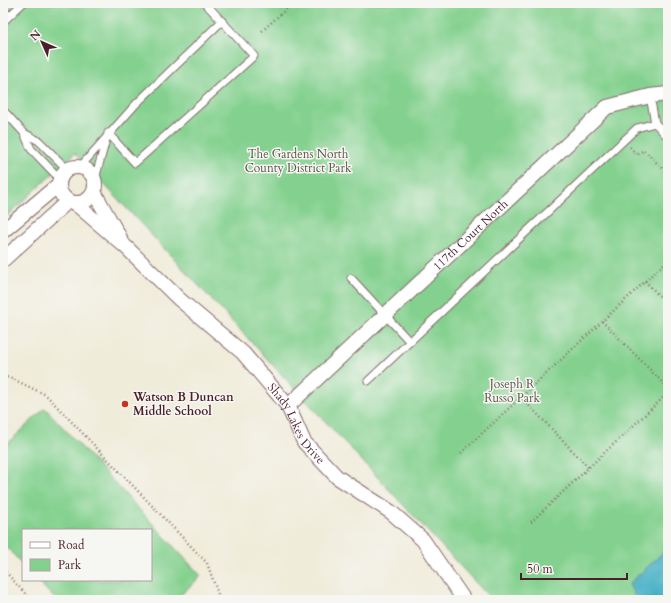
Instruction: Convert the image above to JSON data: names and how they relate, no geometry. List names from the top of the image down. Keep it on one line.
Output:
{"streets":{"street":["117th Court North","Shady Lakes Drive"]},"crossings":[["117th Court North","Shady Lakes Drive"]],"parks":["The Gardens North County District Park","Joseph R Russo Park"],"places":["Watson B Duncan Middle School"],"legend":["Road","Park"],"scale_bar":"50 m","north":"top left"}
